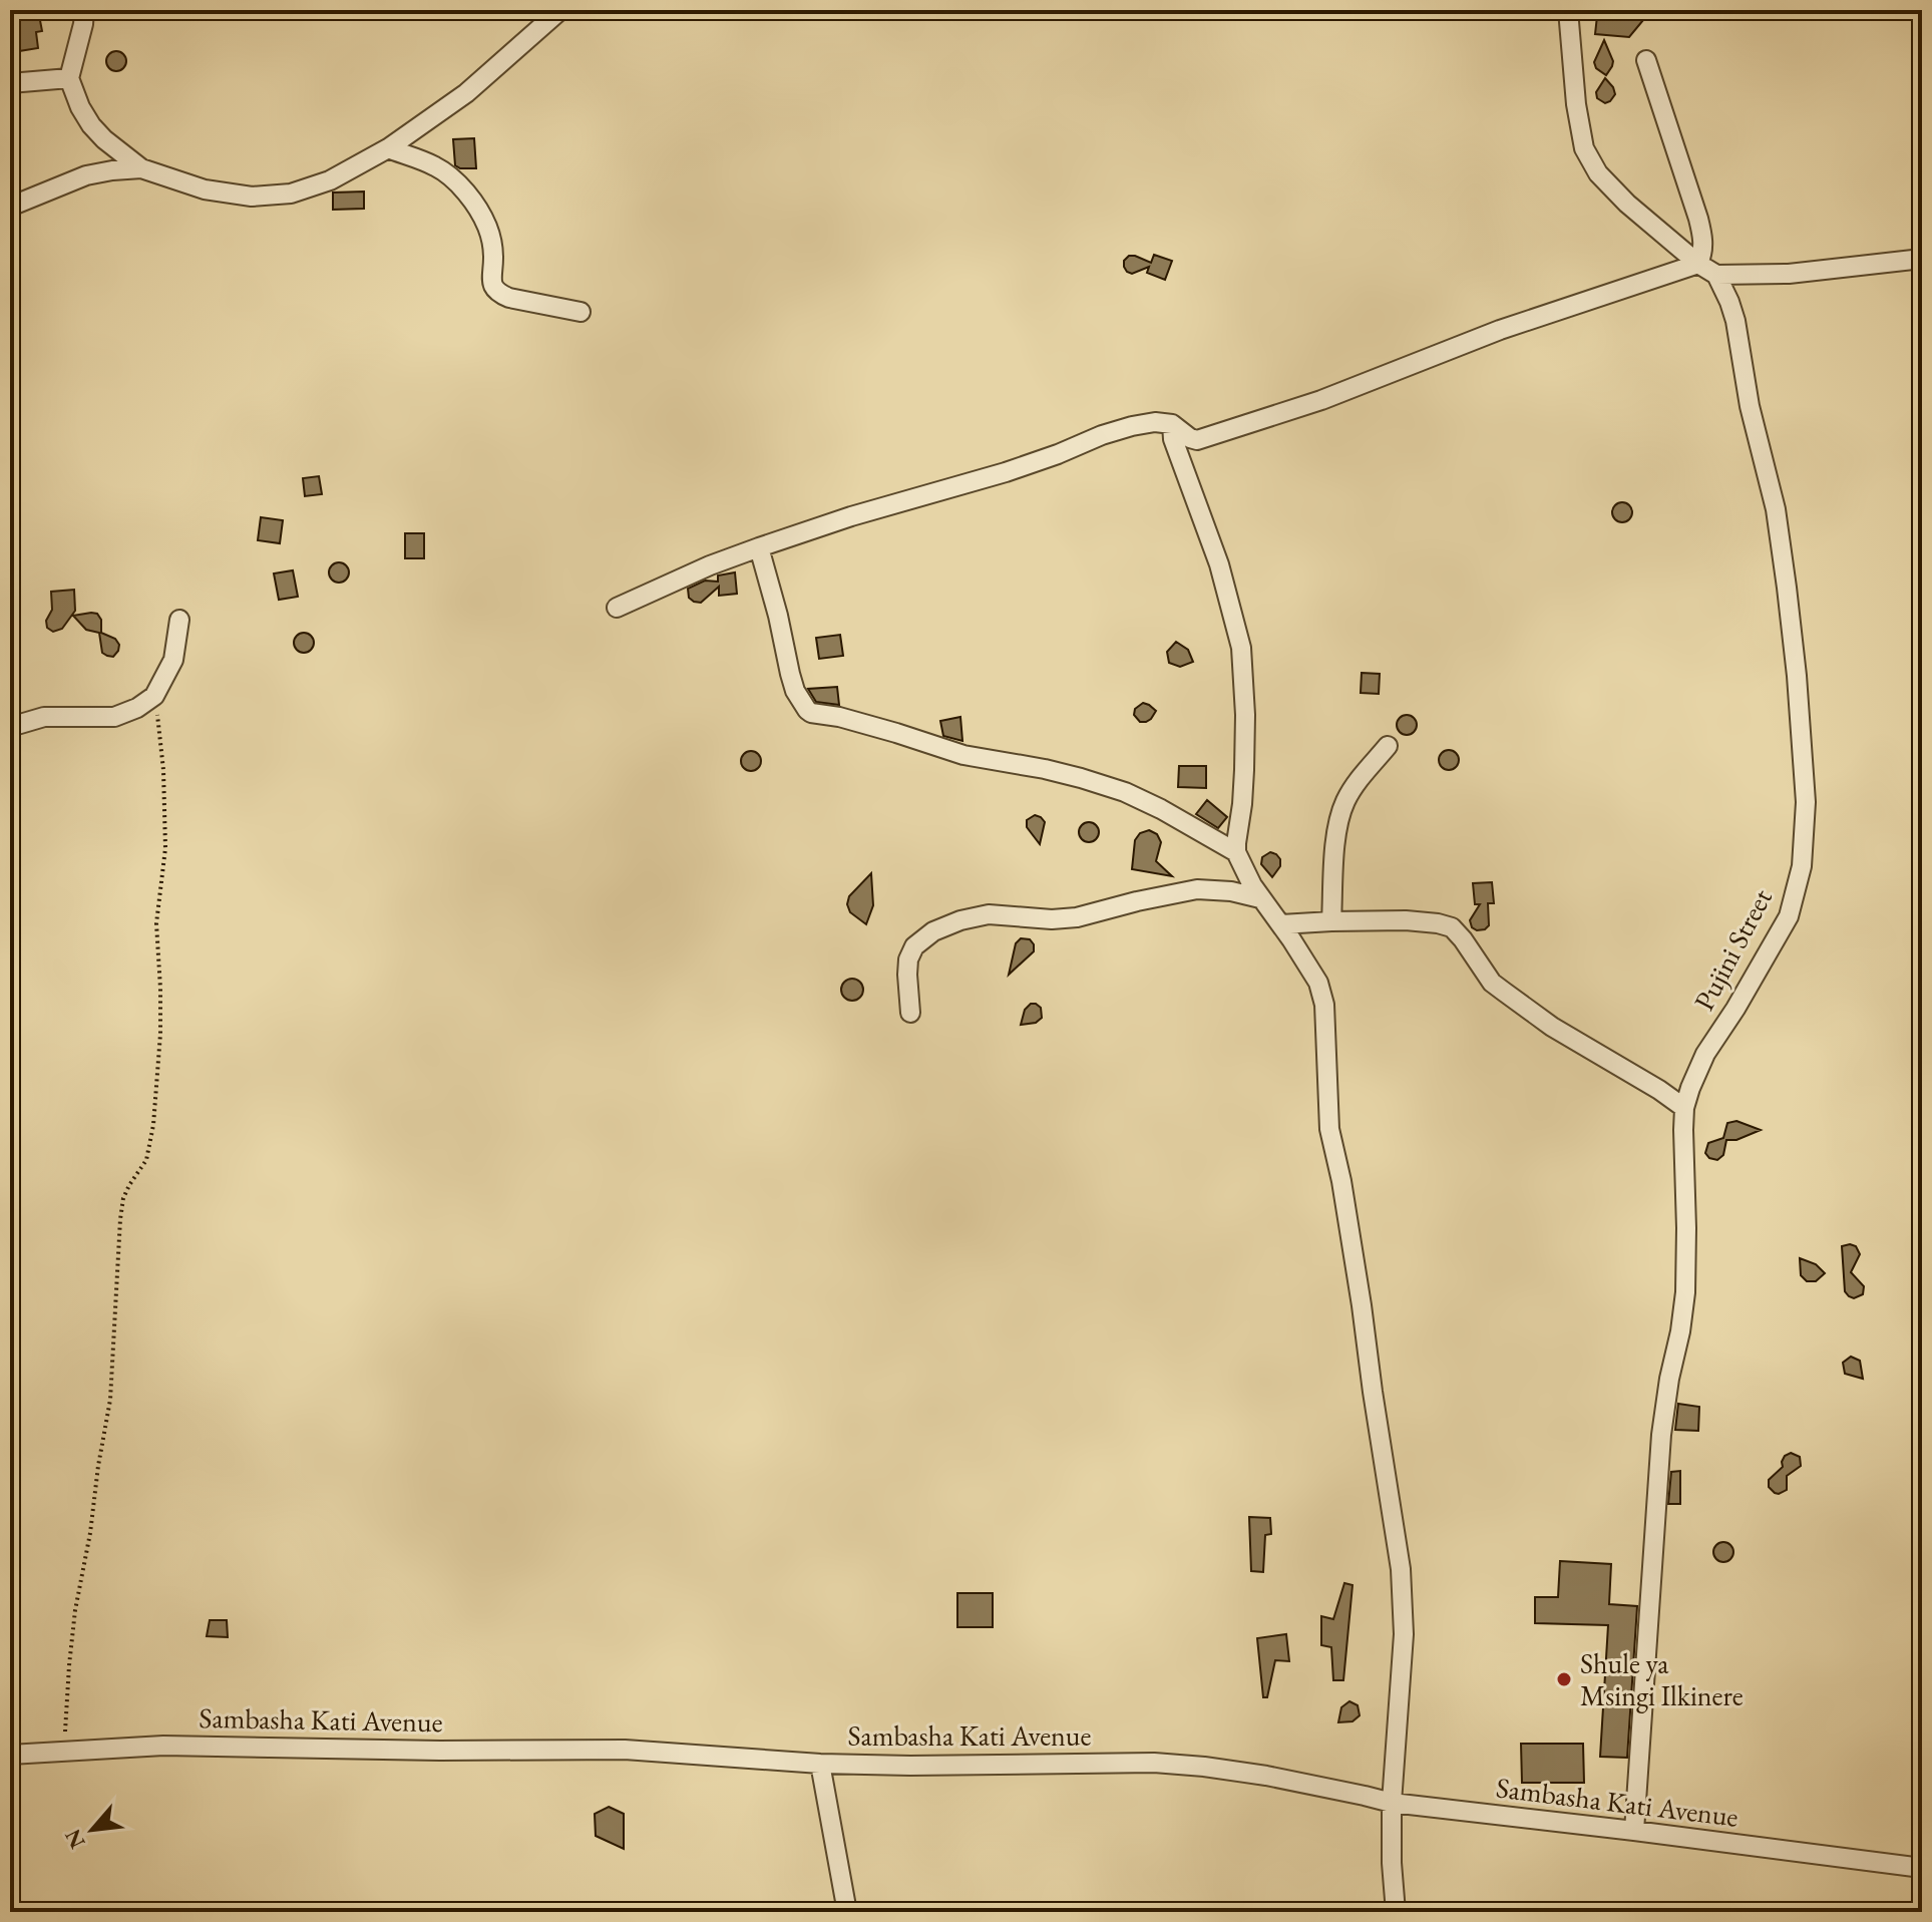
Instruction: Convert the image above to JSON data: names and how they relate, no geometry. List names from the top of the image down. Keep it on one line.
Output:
{"streets":{"street":["Pujini Street","Sambasha Kati Avenue"]},"crossings":[["Pujini Street","Sambasha Kati Avenue"]],"places":["Shule ya Msingi Ilkinere"],"north":"bottom left"}
